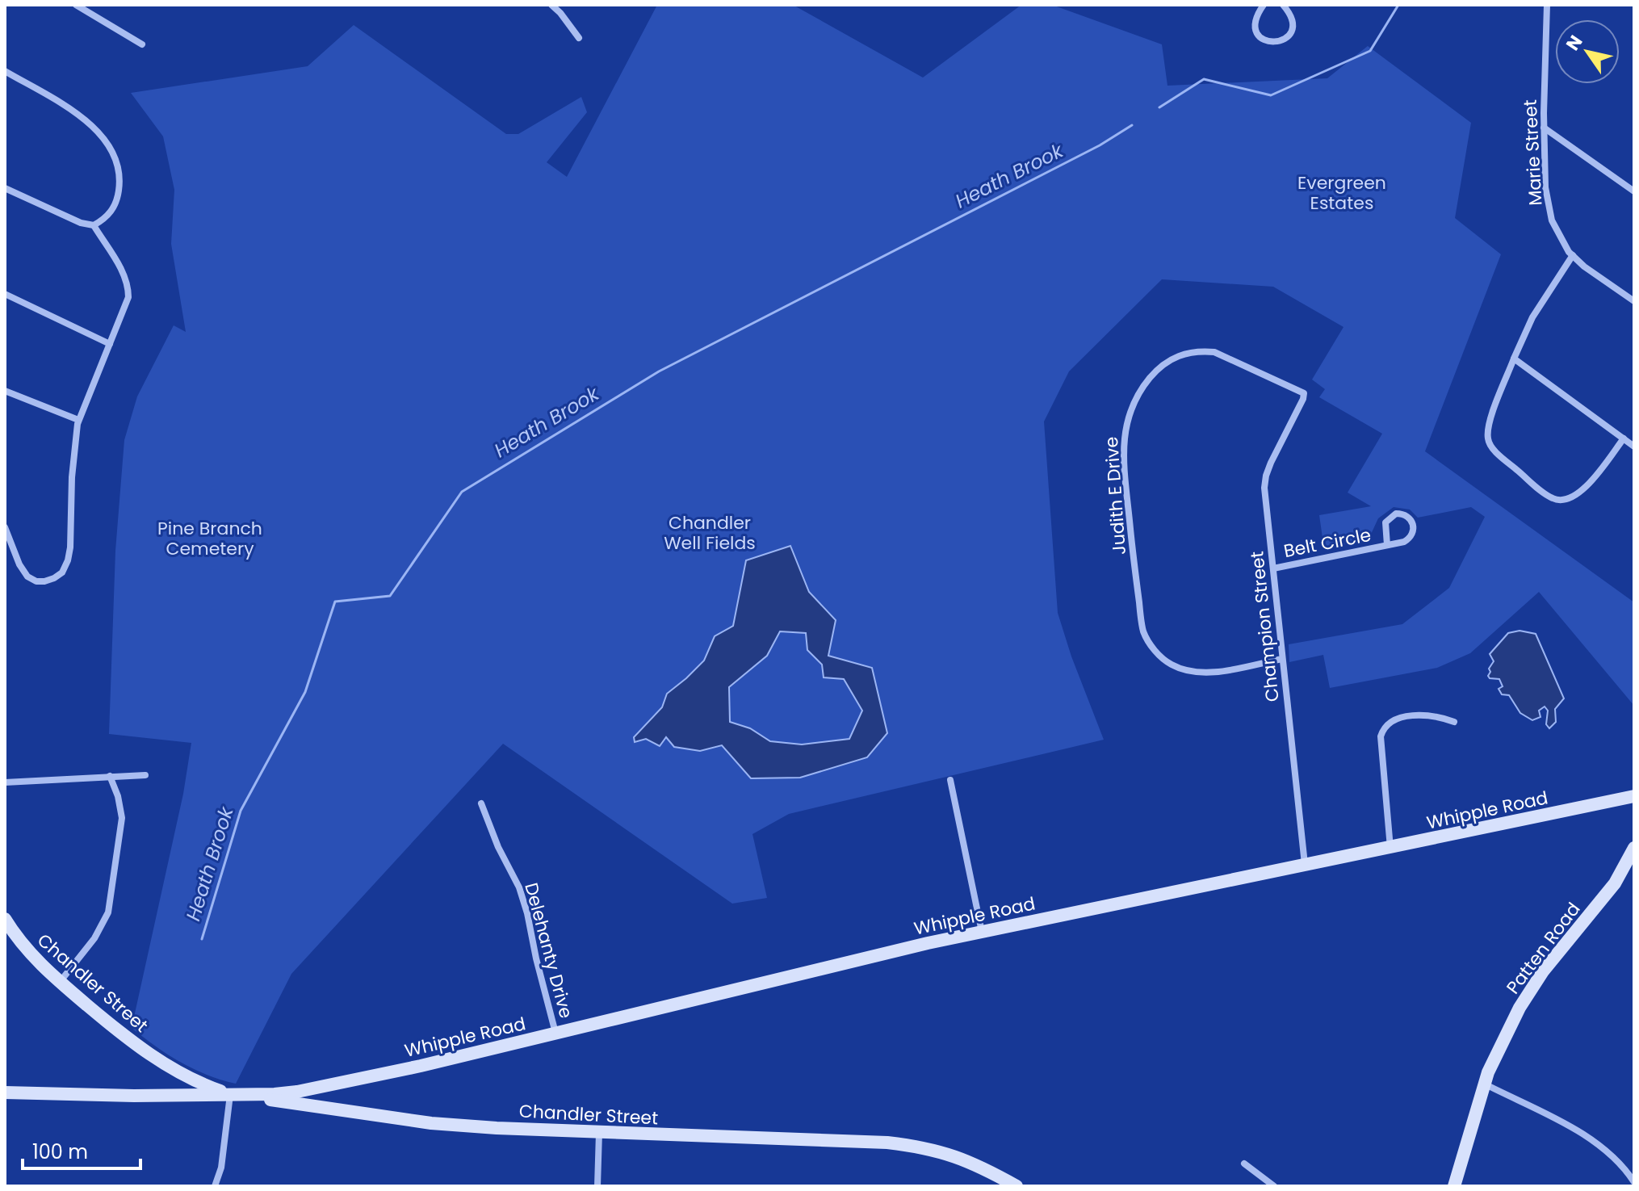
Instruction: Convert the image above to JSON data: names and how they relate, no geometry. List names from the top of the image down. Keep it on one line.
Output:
{"streets":{"street":["Marie Street","Judith E Drive","Belt Circle","Champion Street","Whipple Road","Patten Road","Delehanty Drive","Chandler Street"]},"crossings":[["Judith E Drive","Champion Street"],["Belt Circle","Champion Street"],["Champion Street","Whipple Road"],["Whipple Road","Delehanty Drive"],["Whipple Road","Chandler Street"]],"water":["Heath Brook"],"parks":["Evergreen Estates","Chandler Well Fields","Pine Branch Cemetery"],"scale_bar":"100 m","north":"top left"}
